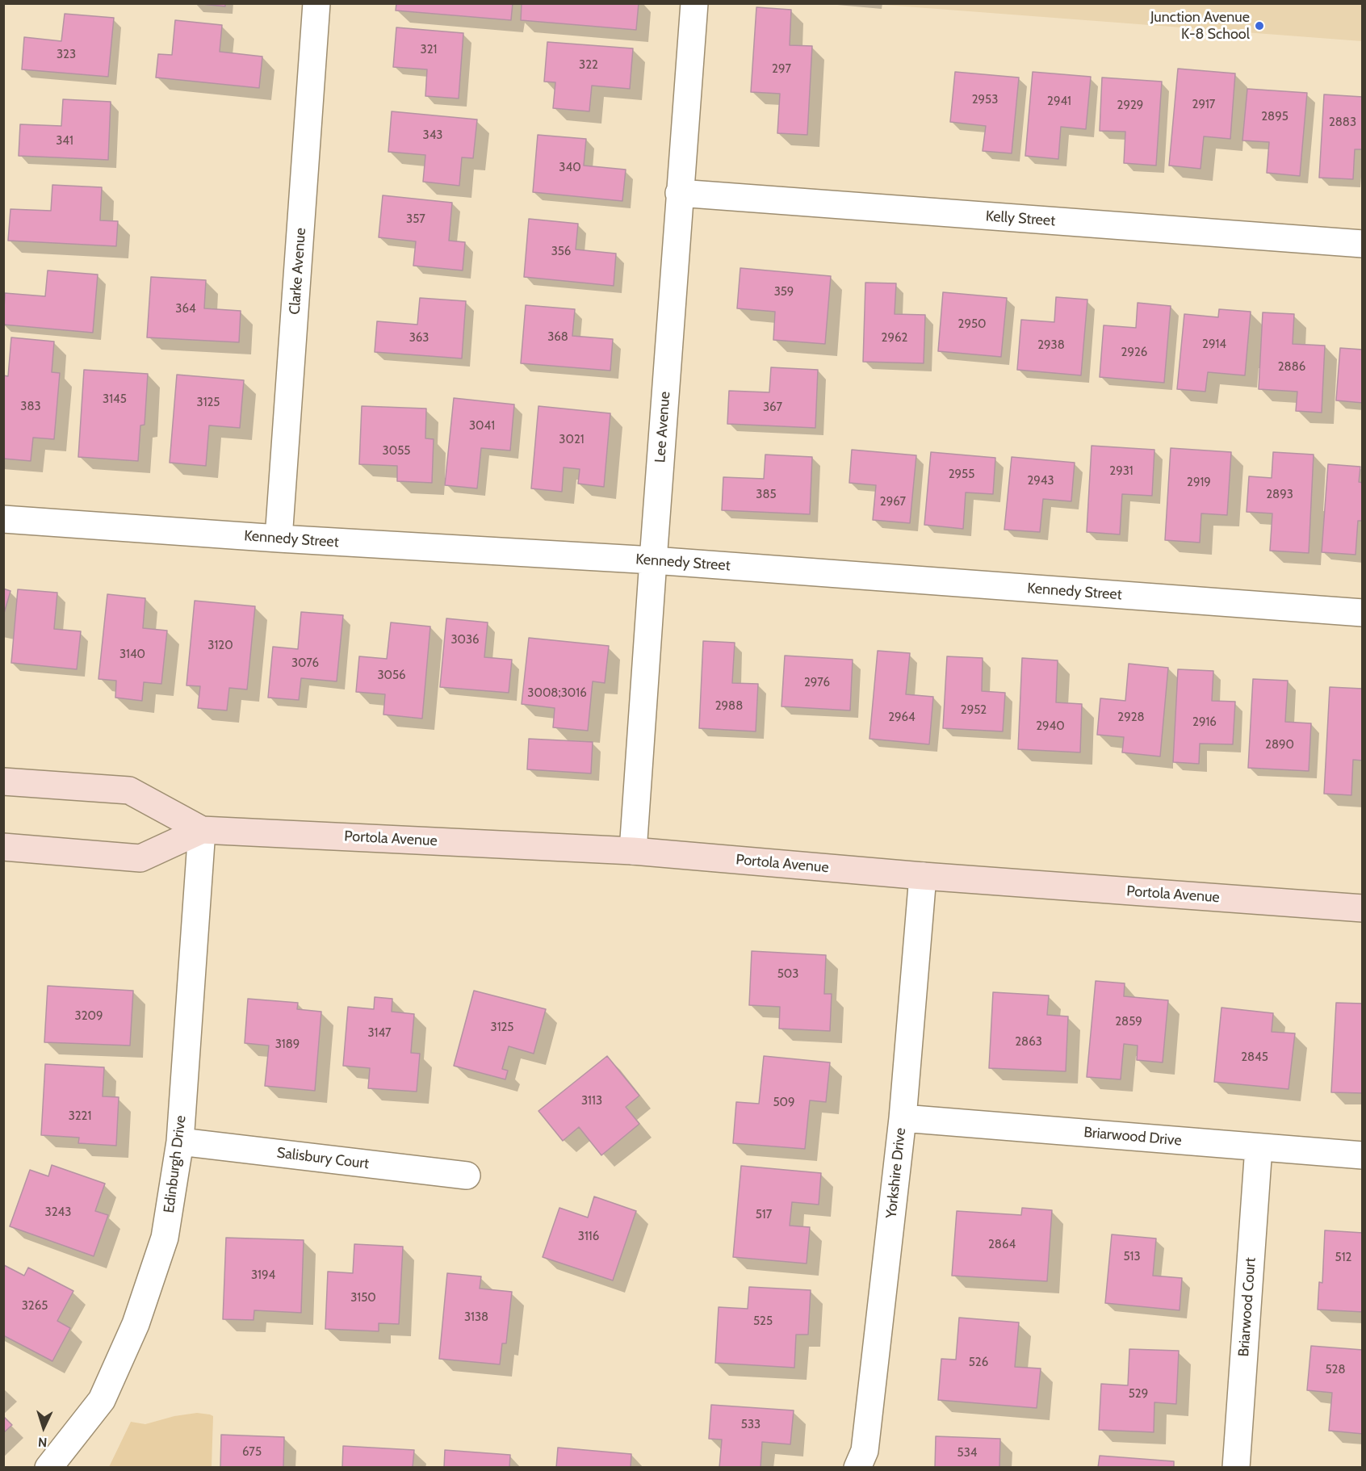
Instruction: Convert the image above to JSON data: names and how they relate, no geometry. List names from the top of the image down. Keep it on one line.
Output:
{"streets":{"main road":["Portola Avenue"],"street":["Kelly Street","Clarke Avenue","Lee Avenue","Kennedy Street","Briarwood Drive","Salisbury Court","Edinburgh Drive","Yorkshire Drive","Briarwood Court"]},"crossings":[["Kelly Street","Lee Avenue"],["Clarke Avenue","Kennedy Street"],["Lee Avenue","Kennedy Street"],["Lee Avenue","Portola Avenue"],["Portola Avenue","Edinburgh Drive"],["Portola Avenue","Yorkshire Drive"],["Briarwood Drive","Yorkshire Drive"],["Briarwood Drive","Briarwood Court"],["Salisbury Court","Edinburgh Drive"]],"places":["Junction Avenue K-8 School"],"house_numbers":["321","323","322","297","2953","2941","2917","2929","2895","2883","343","341","340","357","356","359","364","2950","368","363","2962","2914","2938","2926","2886","3145","3125","383","367","3041","3021","3055","2931","2955","2943","2919","385","2893","2967","3036","3120","3140","3076","3056","2976","3008;3016","2988","2952","2964","2928","2916","2940","2890","503","3209","2859","3125","3147","2863","3189","2845","3113","509","3221","3243","517","3116","2864","513","512","3194","3150","3265","3138","525","526","528","529","533","675","534"],"north":"bottom"}
